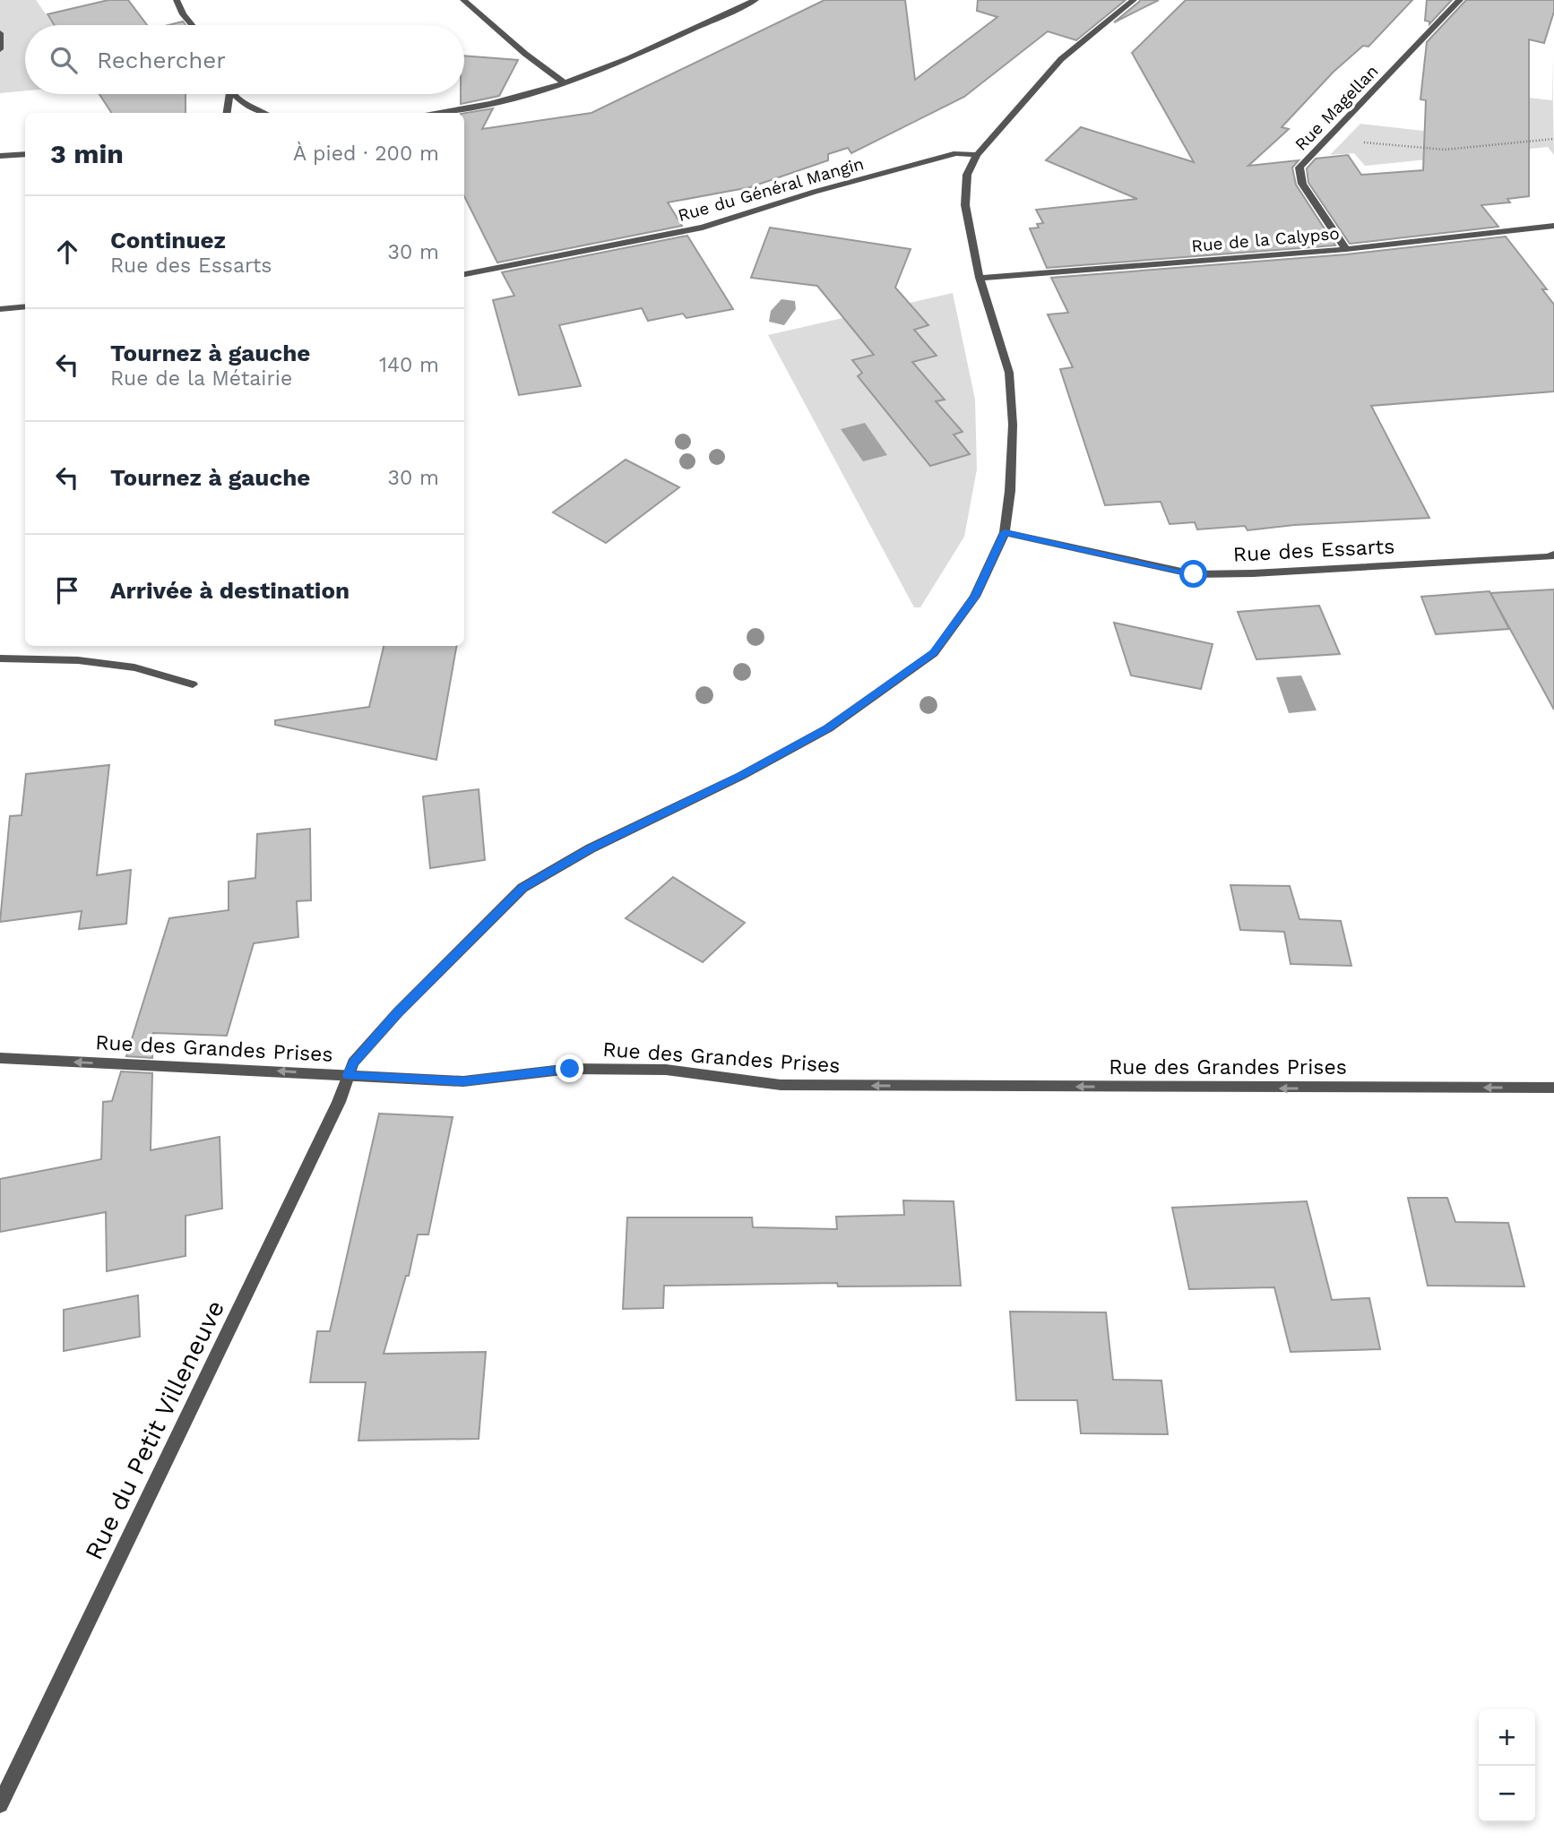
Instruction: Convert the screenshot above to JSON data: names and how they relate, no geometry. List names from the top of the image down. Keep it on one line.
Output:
{"streets":{"street":["Rue Magellan","Rue du Général Mangin","Rue de la Calypso","Rue des Essarts","Rue des Grandes Prises","Rue du Petit Villeneuve"]},"crossings":[["Rue Magellan","Rue de la Calypso"],["Rue du Général Mangin","Rue du Petit Villeneuve"],["Rue de la Calypso","Rue du Petit Villeneuve"],["Rue des Essarts","Rue du Petit Villeneuve"],["Rue des Grandes Prises","Rue du Petit Villeneuve"]],"one_way":["Rue des Grandes Prises"],"page":{"search":"Rechercher","heading":["3 min","À pied · 200 m"],"list":[["Continuez","Rue des Essarts","30 m"],["Tournez à gauche","Rue de la Métairie","140 m"],["Tournez à gauche","30 m"],"Arrivée à destination"],"map_buttons":["+","−"]}}
